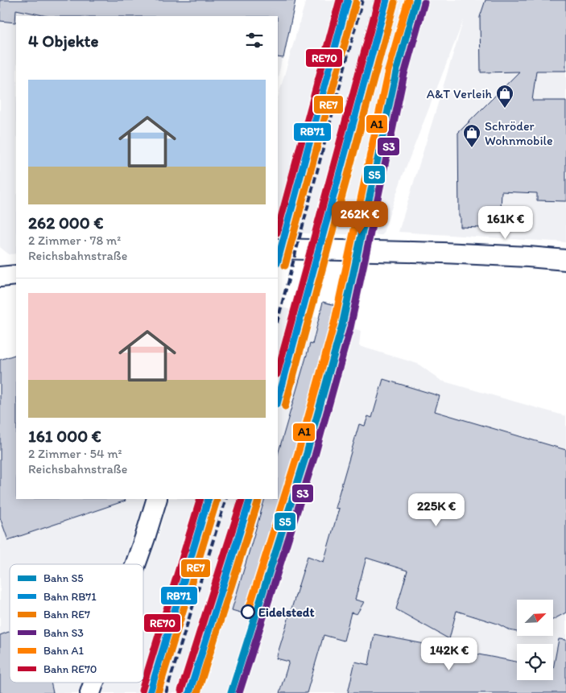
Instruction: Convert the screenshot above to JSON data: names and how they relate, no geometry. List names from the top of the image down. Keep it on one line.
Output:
{"places":{"shop":["A&T Verleih","Schröder Wohnmobile"],"other":["Eidelstedt"]},"lines":["rail line S5","rail line RB71","rail line A1","rail line RE70","rail line RE7","rail line S3"],"legend":["Bahn S5","Bahn RB71","Bahn RE7","Bahn S3","Bahn A1","Bahn RE70"],"north":"top right","page":{"heading":"4 Objekte","list":[{"name":"262 000 €","note":"2 Zimmer · 78 m² · Reichsbahnstraße"},{"name":"161 000 €","note":"2 Zimmer · 54 m² · Reichsbahnstraße"}],"price":["262K €","161K €","225K €","142K €"]}}
